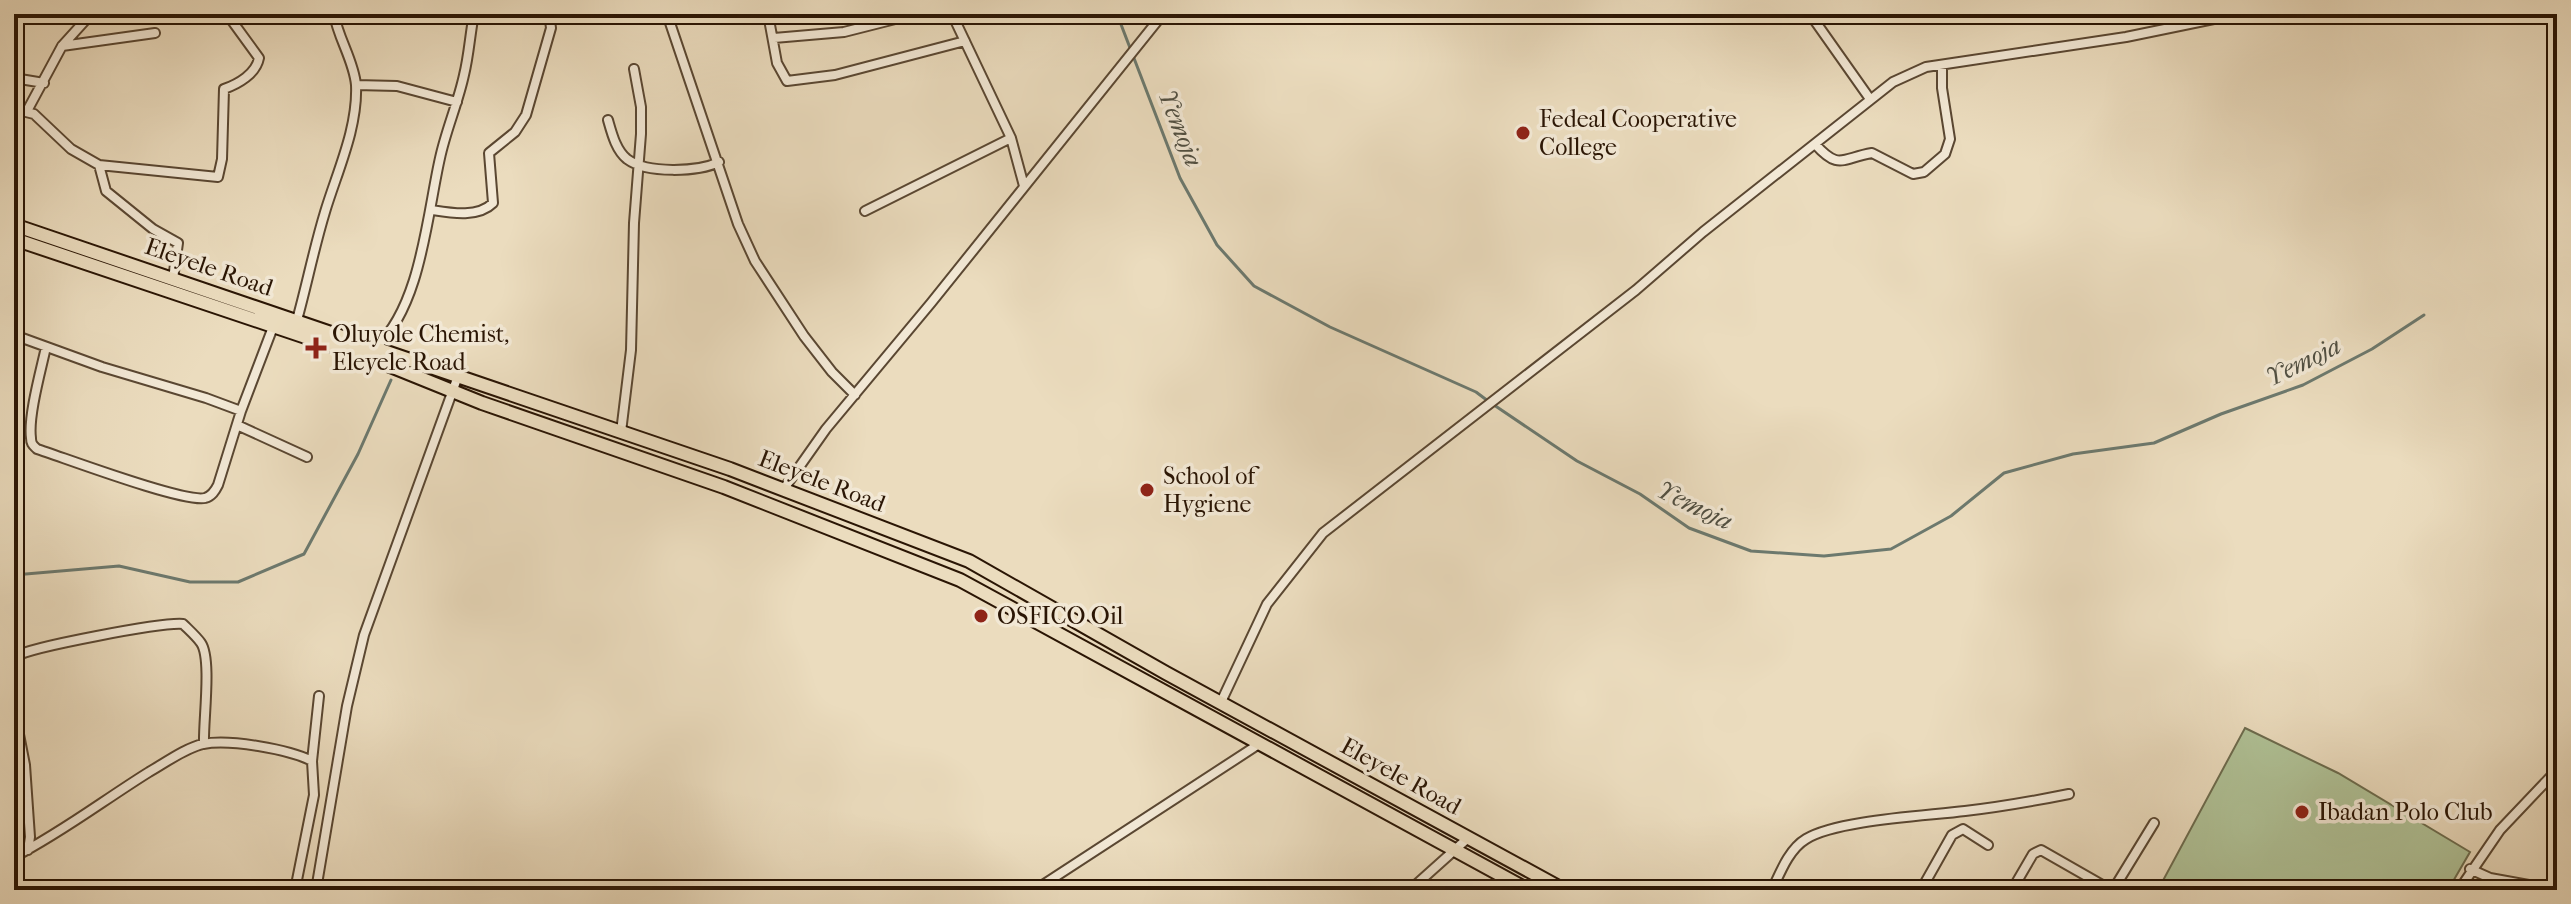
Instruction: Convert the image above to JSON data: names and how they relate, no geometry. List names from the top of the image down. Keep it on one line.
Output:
{"streets":{"main road":["Eleyele Road"]},"water":["Yemoja"],"places":{"other":["Fedeal Cooperative College","School of Hygiene","OSFICO Oil","Ibadan Polo Club"],"health":["Oluyole Chemist, Eleyele Road"]}}
